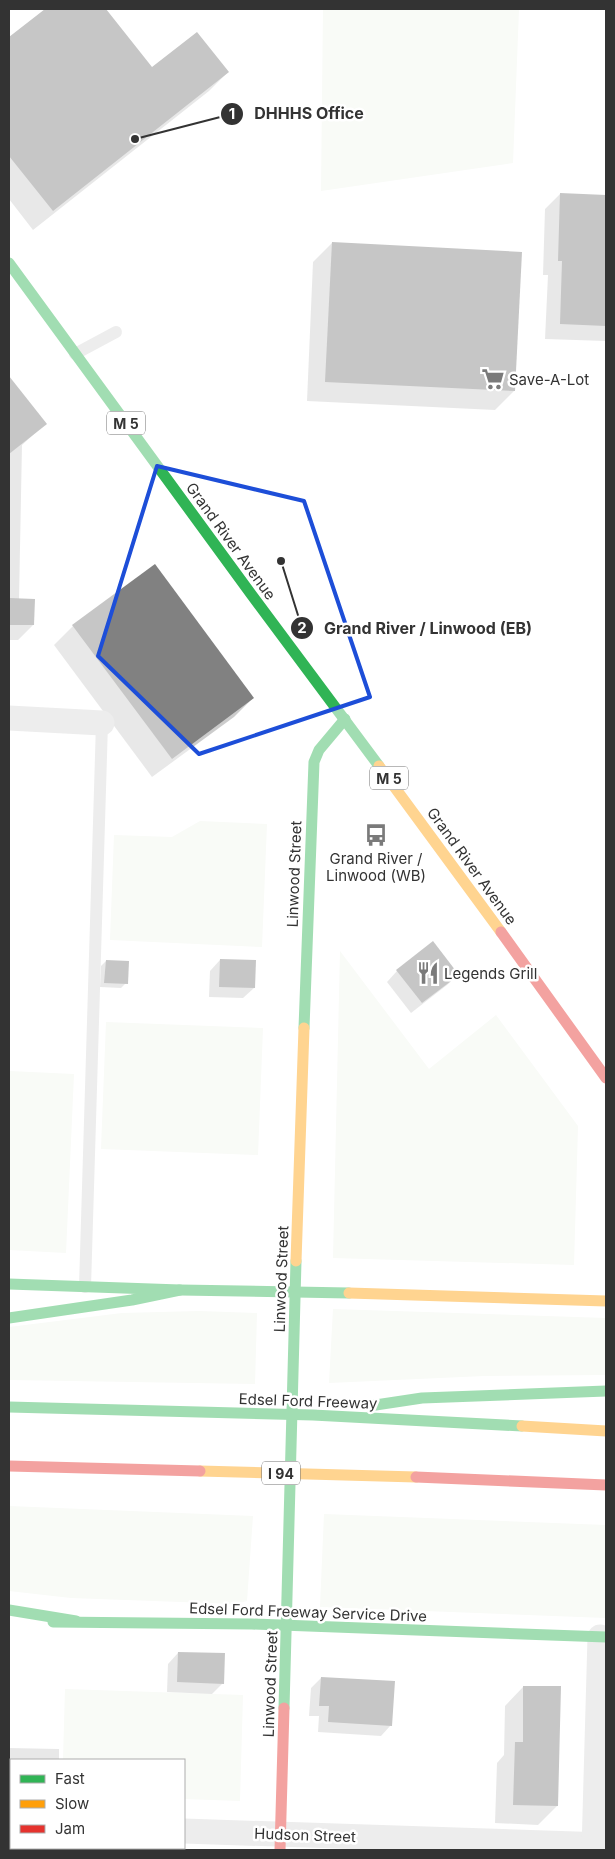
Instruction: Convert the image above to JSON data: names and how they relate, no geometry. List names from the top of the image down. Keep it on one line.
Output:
{"streets":{"main road":["M 5","Grand River Avenue","Linwood Street","Edsel Ford Freeway","I 94","Edsel Ford Freeway Service Drive"],"street":["Hudson Street"]},"crossings":[["Grand River Avenue","Linwood Street"],["Linwood Street","Edsel Ford Freeway Service Drive"],["Linwood Street","Hudson Street"]],"places":{"other":["DHHHS Office","Grand River / Linwood (EB)"],"supermarket":["Save-A-Lot"],"bus stop":["Grand River / Linwood (WB)"],"restaurant":["Legends Grill"]},"legend":["Fast","Slow","Jam"]}
